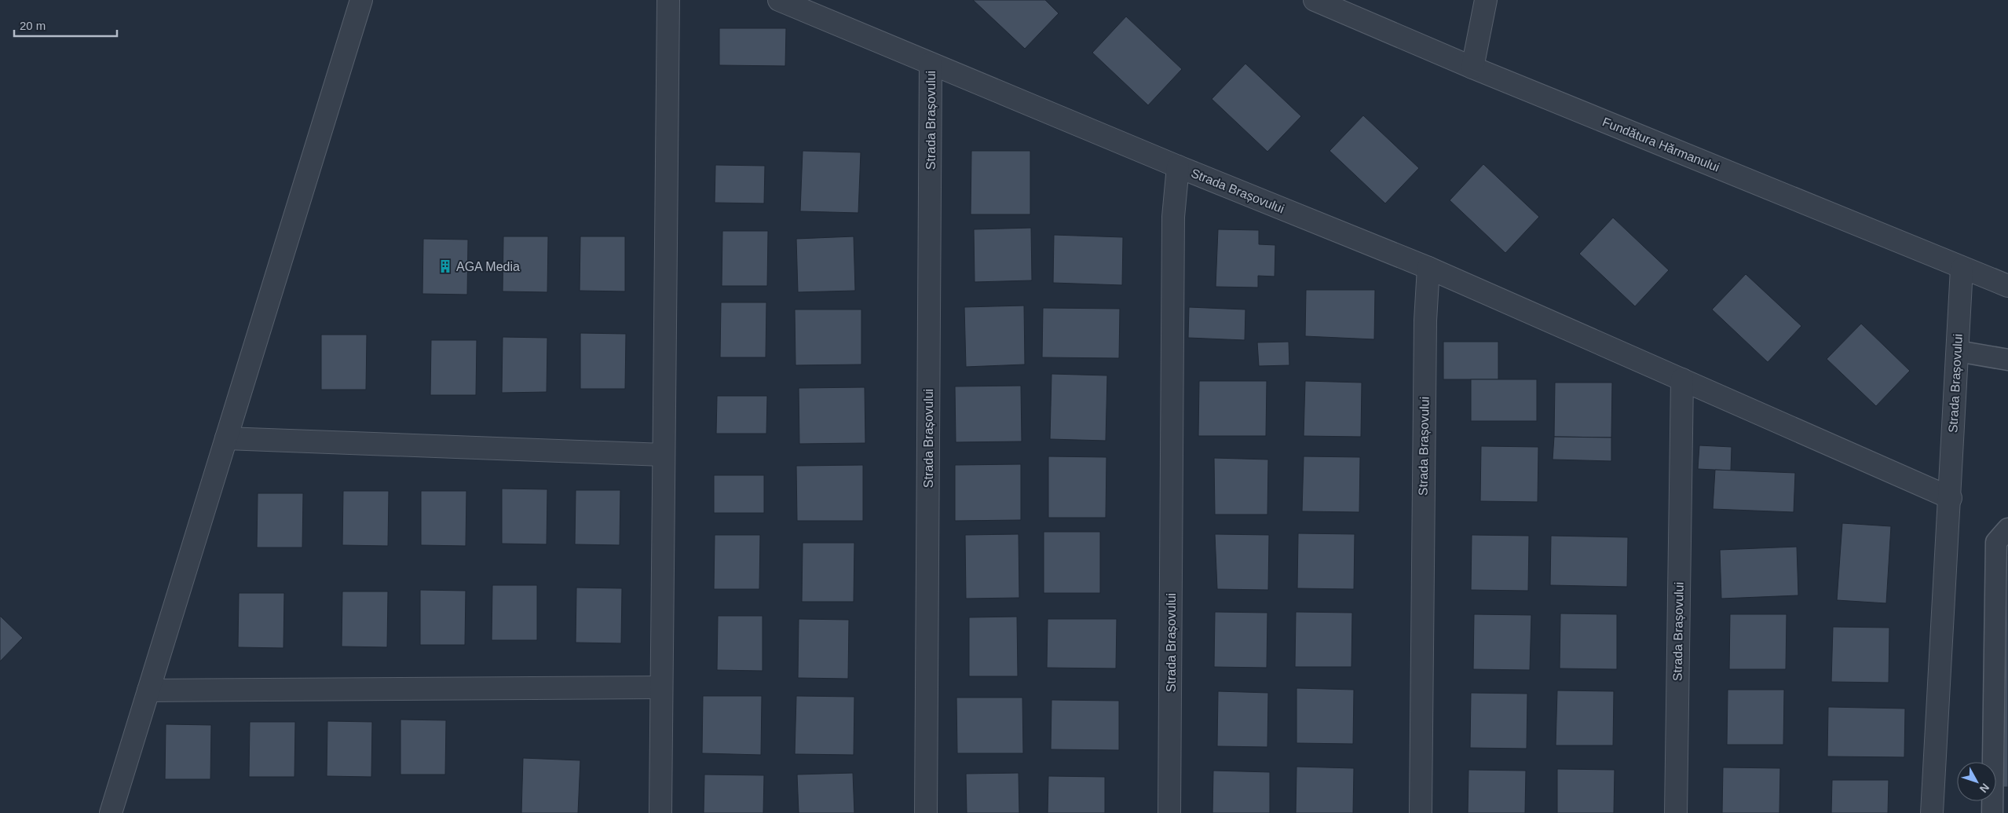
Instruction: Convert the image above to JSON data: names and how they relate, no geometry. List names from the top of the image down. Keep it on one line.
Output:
{"streets":{"street":["Strada Brașovului","Fundătura Hărmanului"]},"crossings":[["Strada Brașovului","Fundătura Hărmanului"]],"places":{"building":["AGA Media"]},"scale_bar":"20 m","north":"bottom right"}
